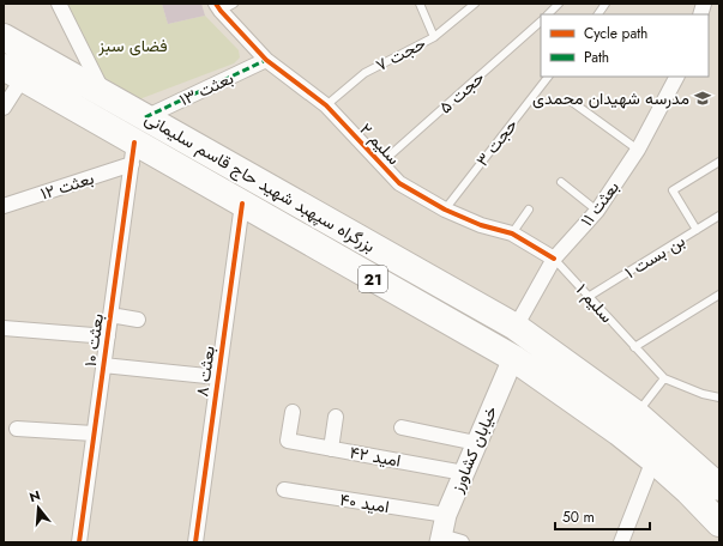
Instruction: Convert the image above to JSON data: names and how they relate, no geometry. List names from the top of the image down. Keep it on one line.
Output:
{"streets":{"highway":["بزرگراه سپهبد شهید حاج قاسم سلیمانی","21"],"main road":["خیابان کشاورز"],"street":["بعثت ۱۳","سلیم ۲","بعثت ۱۲","بعثت ۱۱","بعثت ۱۰","بعثت ۸","امید ۴۲","امید ۴۰"],"lane":["حجت ۷","حجت ۵","حجت ۳","بن بست ۱","سلیم ۱"]},"crossings":[["حجت ۷","سلیم ۲"],["بعثت ۱۳","سلیم ۲"],["بعثت ۱۳","بزرگراه سپهبد شهید حاج قاسم سلیمانی"],["حجت ۵","سلیم ۲"],["حجت ۳","سلیم ۲"],["سلیم ۲","بعثت ۱۱"],["سلیم ۲","سلیم ۱"],["بزرگراه سپهبد شهید حاج قاسم سلیمانی","بعثت ۱۲"],["بزرگراه سپهبد شهید حاج قاسم سلیمانی","بعثت ۱۱"],["بزرگراه سپهبد شهید حاج قاسم سلیمانی","بعثت ۱۰"],["بزرگراه سپهبد شهید حاج قاسم سلیمانی","بعثت ۸"],["بزرگراه سپهبد شهید حاج قاسم سلیمانی","خیابان کشاورز"],["بعثت ۱۲","بعثت ۱۰"],["بعثت ۱۱","سلیم ۱"],["بن بست ۱","سلیم ۱"],["خیابان کشاورز","امید ۴۲"],["خیابان کشاورز","امید ۴۰"]],"parks":["فضای سبز"],"places":{"school or university":["مدرسه شهیدان محمدی"]},"legend":["Cycle path","Path"],"scale_bar":"50 m","north":"top"}
